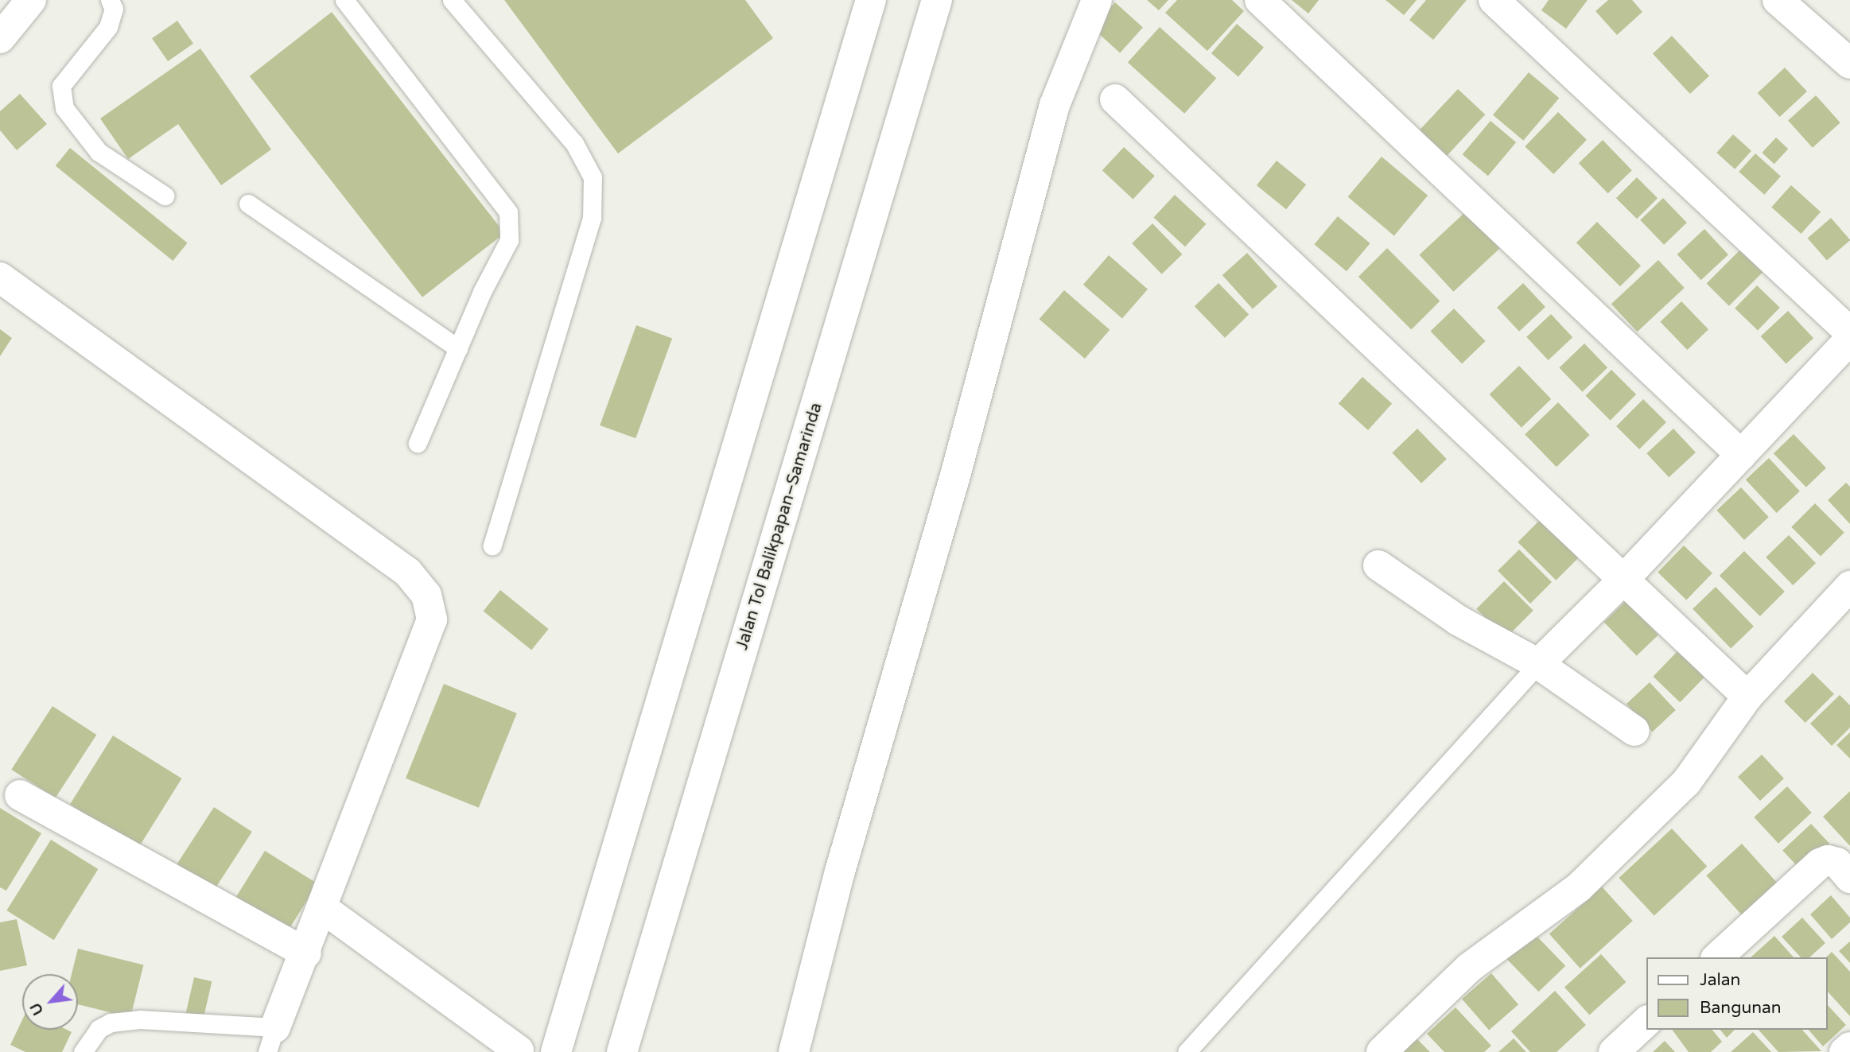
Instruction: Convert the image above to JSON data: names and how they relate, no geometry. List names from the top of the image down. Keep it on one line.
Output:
{"streets":{"main road":["Jalan Tol Balikpapan–Samarinda"]},"legend":["Jalan","Bangunan"],"north":"bottom left"}
